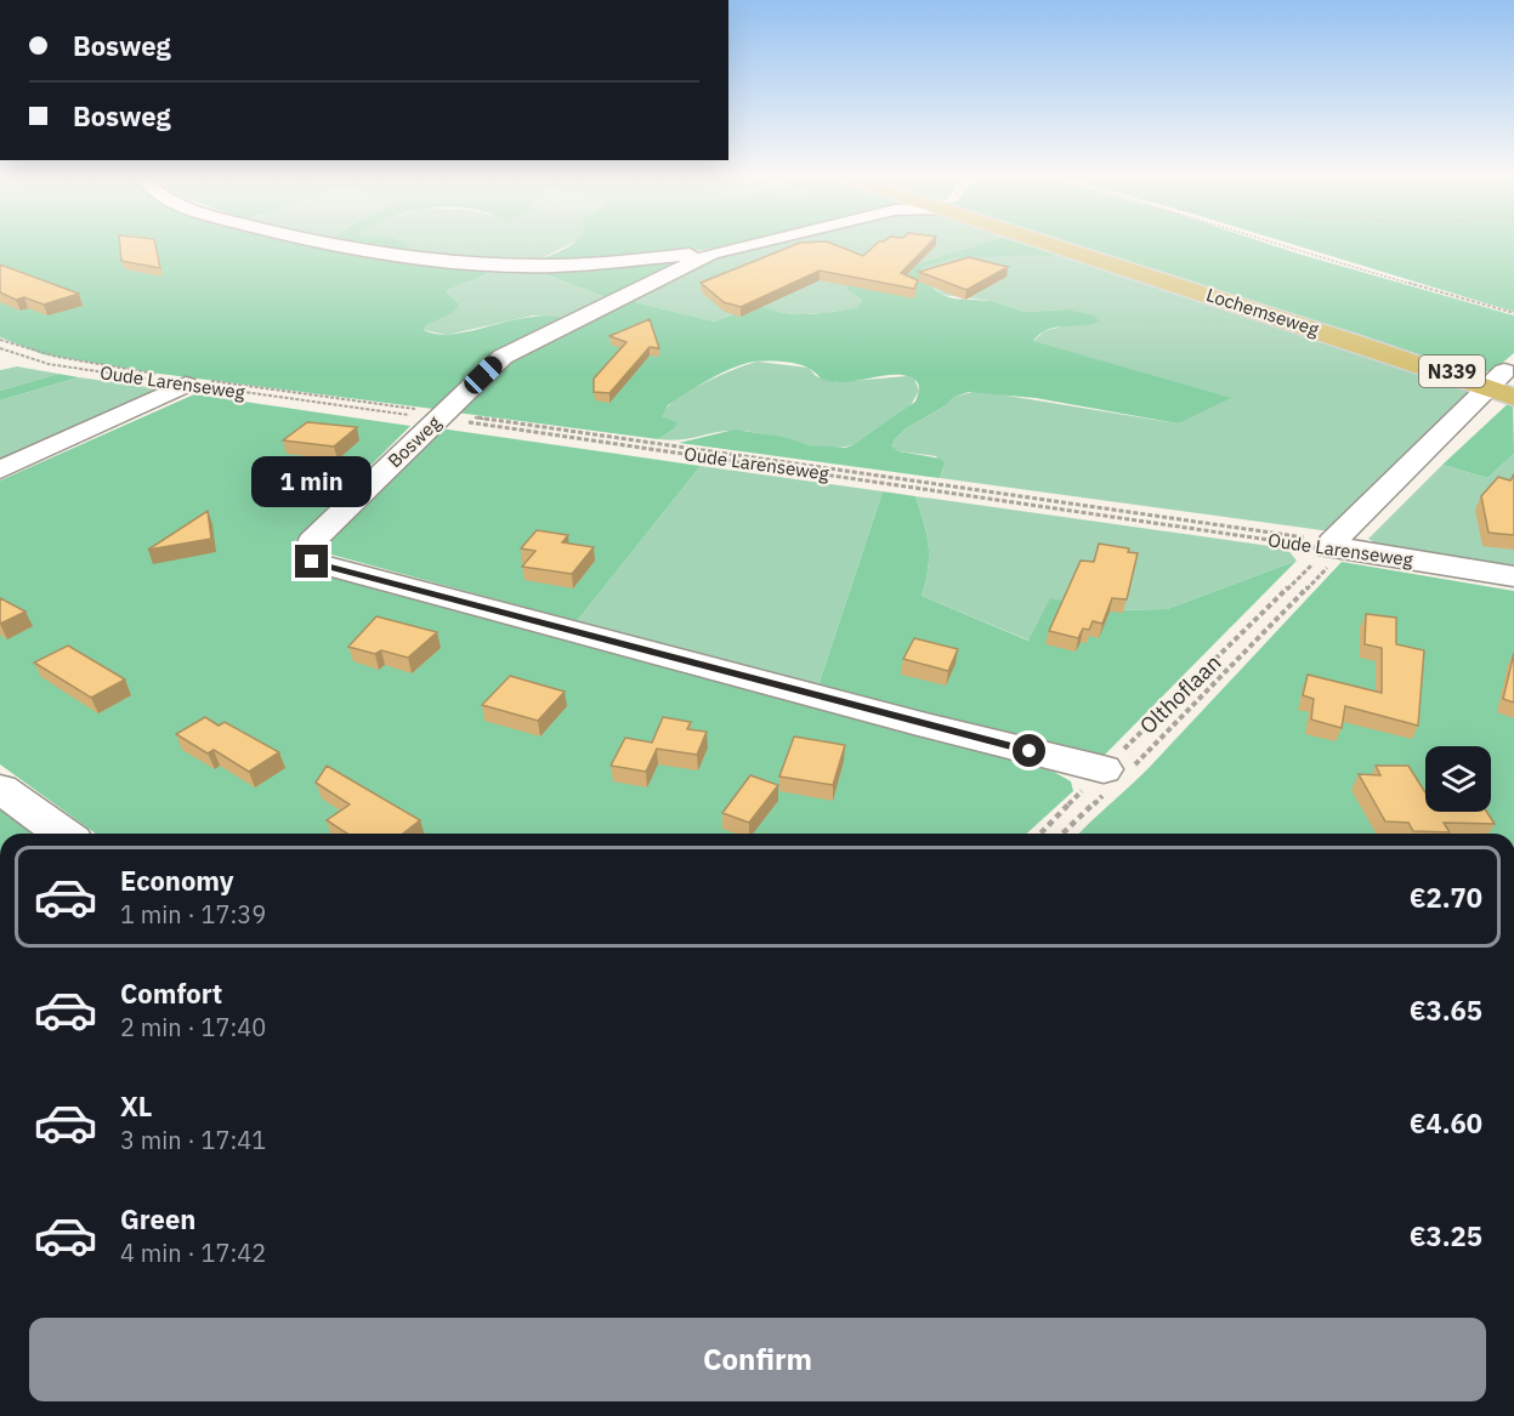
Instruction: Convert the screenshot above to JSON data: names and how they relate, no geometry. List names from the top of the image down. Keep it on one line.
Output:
{"streets":{"main road":["Lochemseweg","N339"],"street":["Oude Larenseweg","Bosweg"],"path":["Olthoflaan"]},"crossings":[["Oude Larenseweg","Bosweg"],["Oude Larenseweg","Olthoflaan"],["Bosweg","Olthoflaan"]],"page":{"banner":["Bosweg","Bosweg"],"bubble":"1 min","list":[{"name":"Economy","note":"1 min · 17:39","value":"€2.70"},{"name":"Comfort","note":"2 min · 17:40","value":"€3.65"},{"name":"XL","note":"3 min · 17:41","value":"€4.60"},{"name":"Green","note":"4 min · 17:42","value":"€3.25"}],"buttons":"Confirm"}}
